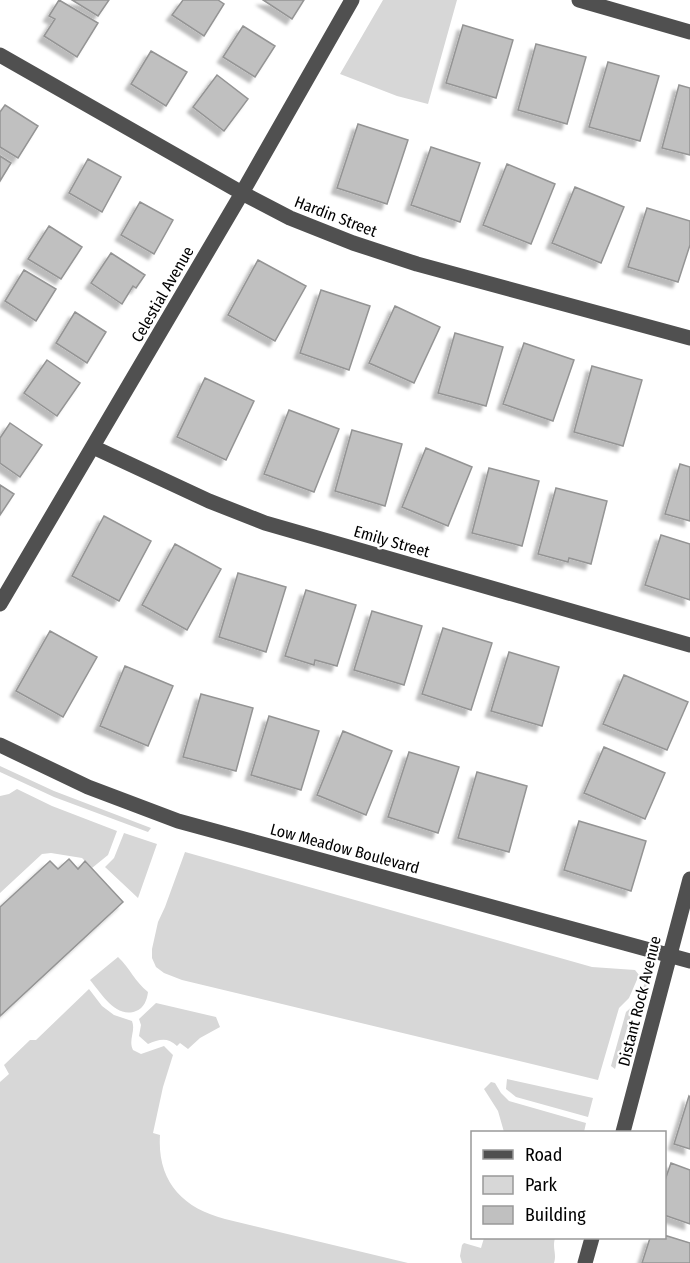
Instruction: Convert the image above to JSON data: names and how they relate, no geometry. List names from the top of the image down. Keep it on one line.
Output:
{"streets":{"street":["Hardin Street","Celestial Avenue","Emily Street","Low Meadow Boulevard","Distant Rock Avenue"]},"crossings":[["Hardin Street","Celestial Avenue"],["Celestial Avenue","Emily Street"],["Low Meadow Boulevard","Distant Rock Avenue"]],"legend":["Road","Park","Building"]}
